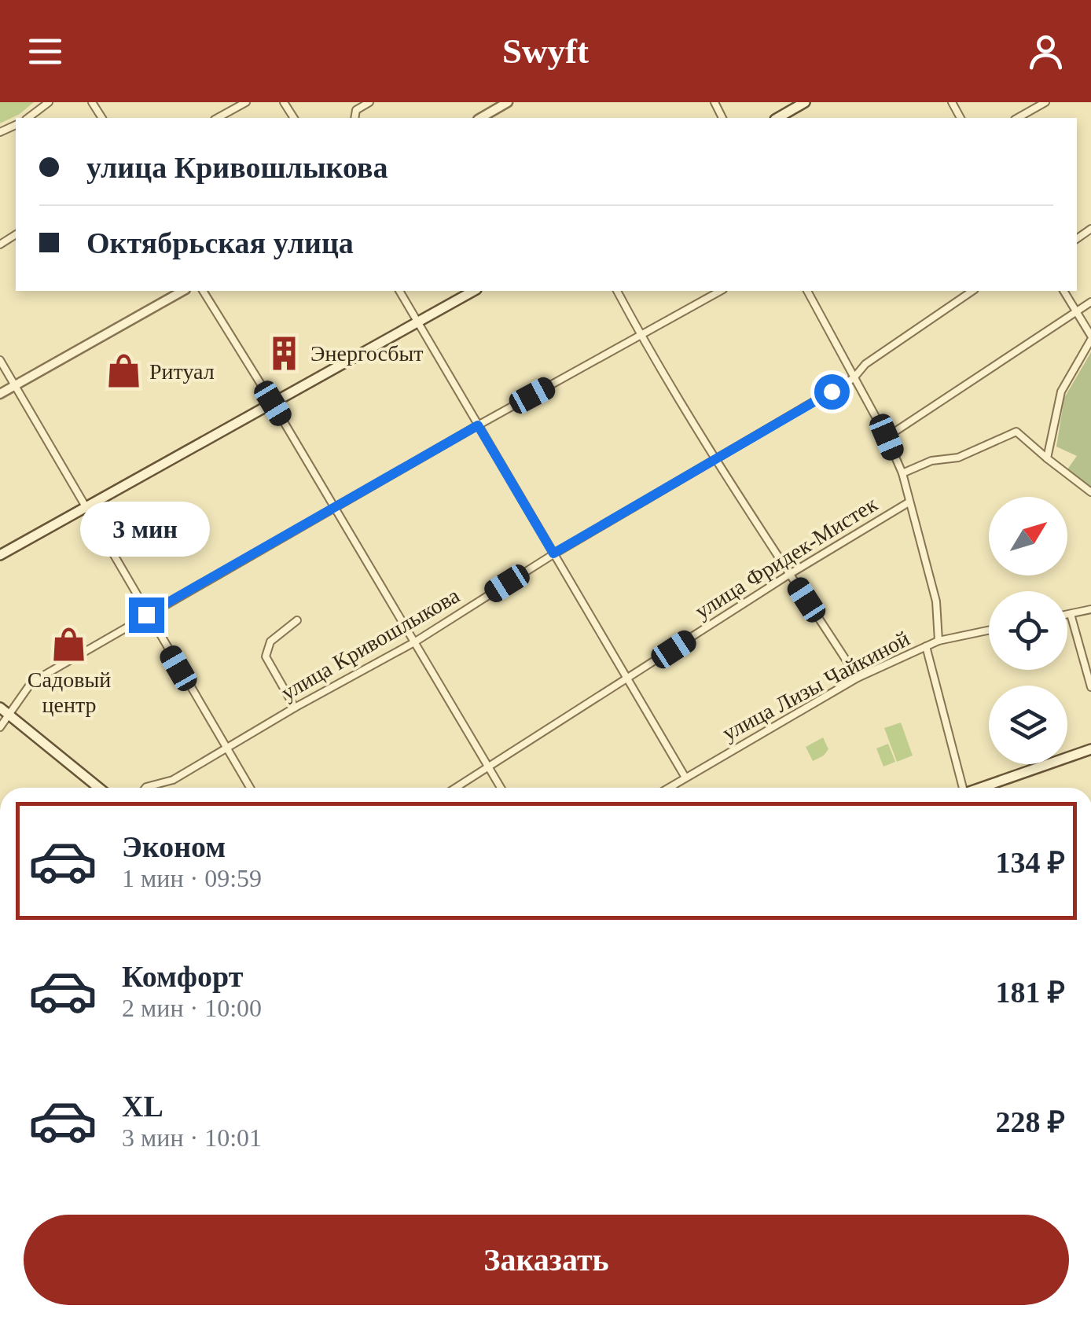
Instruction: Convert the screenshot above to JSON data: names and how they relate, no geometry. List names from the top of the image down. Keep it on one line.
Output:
{"streets":{"street":["улица Фридек-Мистек","улица Кривошлыкова","улица Лизы Чайкиной"]},"places":{"building":["Энергосбыт"],"shop":["Ритуал","Садовый центр"]},"north":"top right","page":{"header":"Swyft","banner":["улица Кривошлыкова","Октябрьская улица"],"bubble":"3 мин","list":[{"name":"Эконом","note":"1 мин · 09:59","value":"134 ₽"},{"name":"Комфорт","note":"2 мин · 10:00","value":"181 ₽"},{"name":"XL","note":"3 мин · 10:01","value":"228 ₽"}],"buttons":"Заказать"}}
